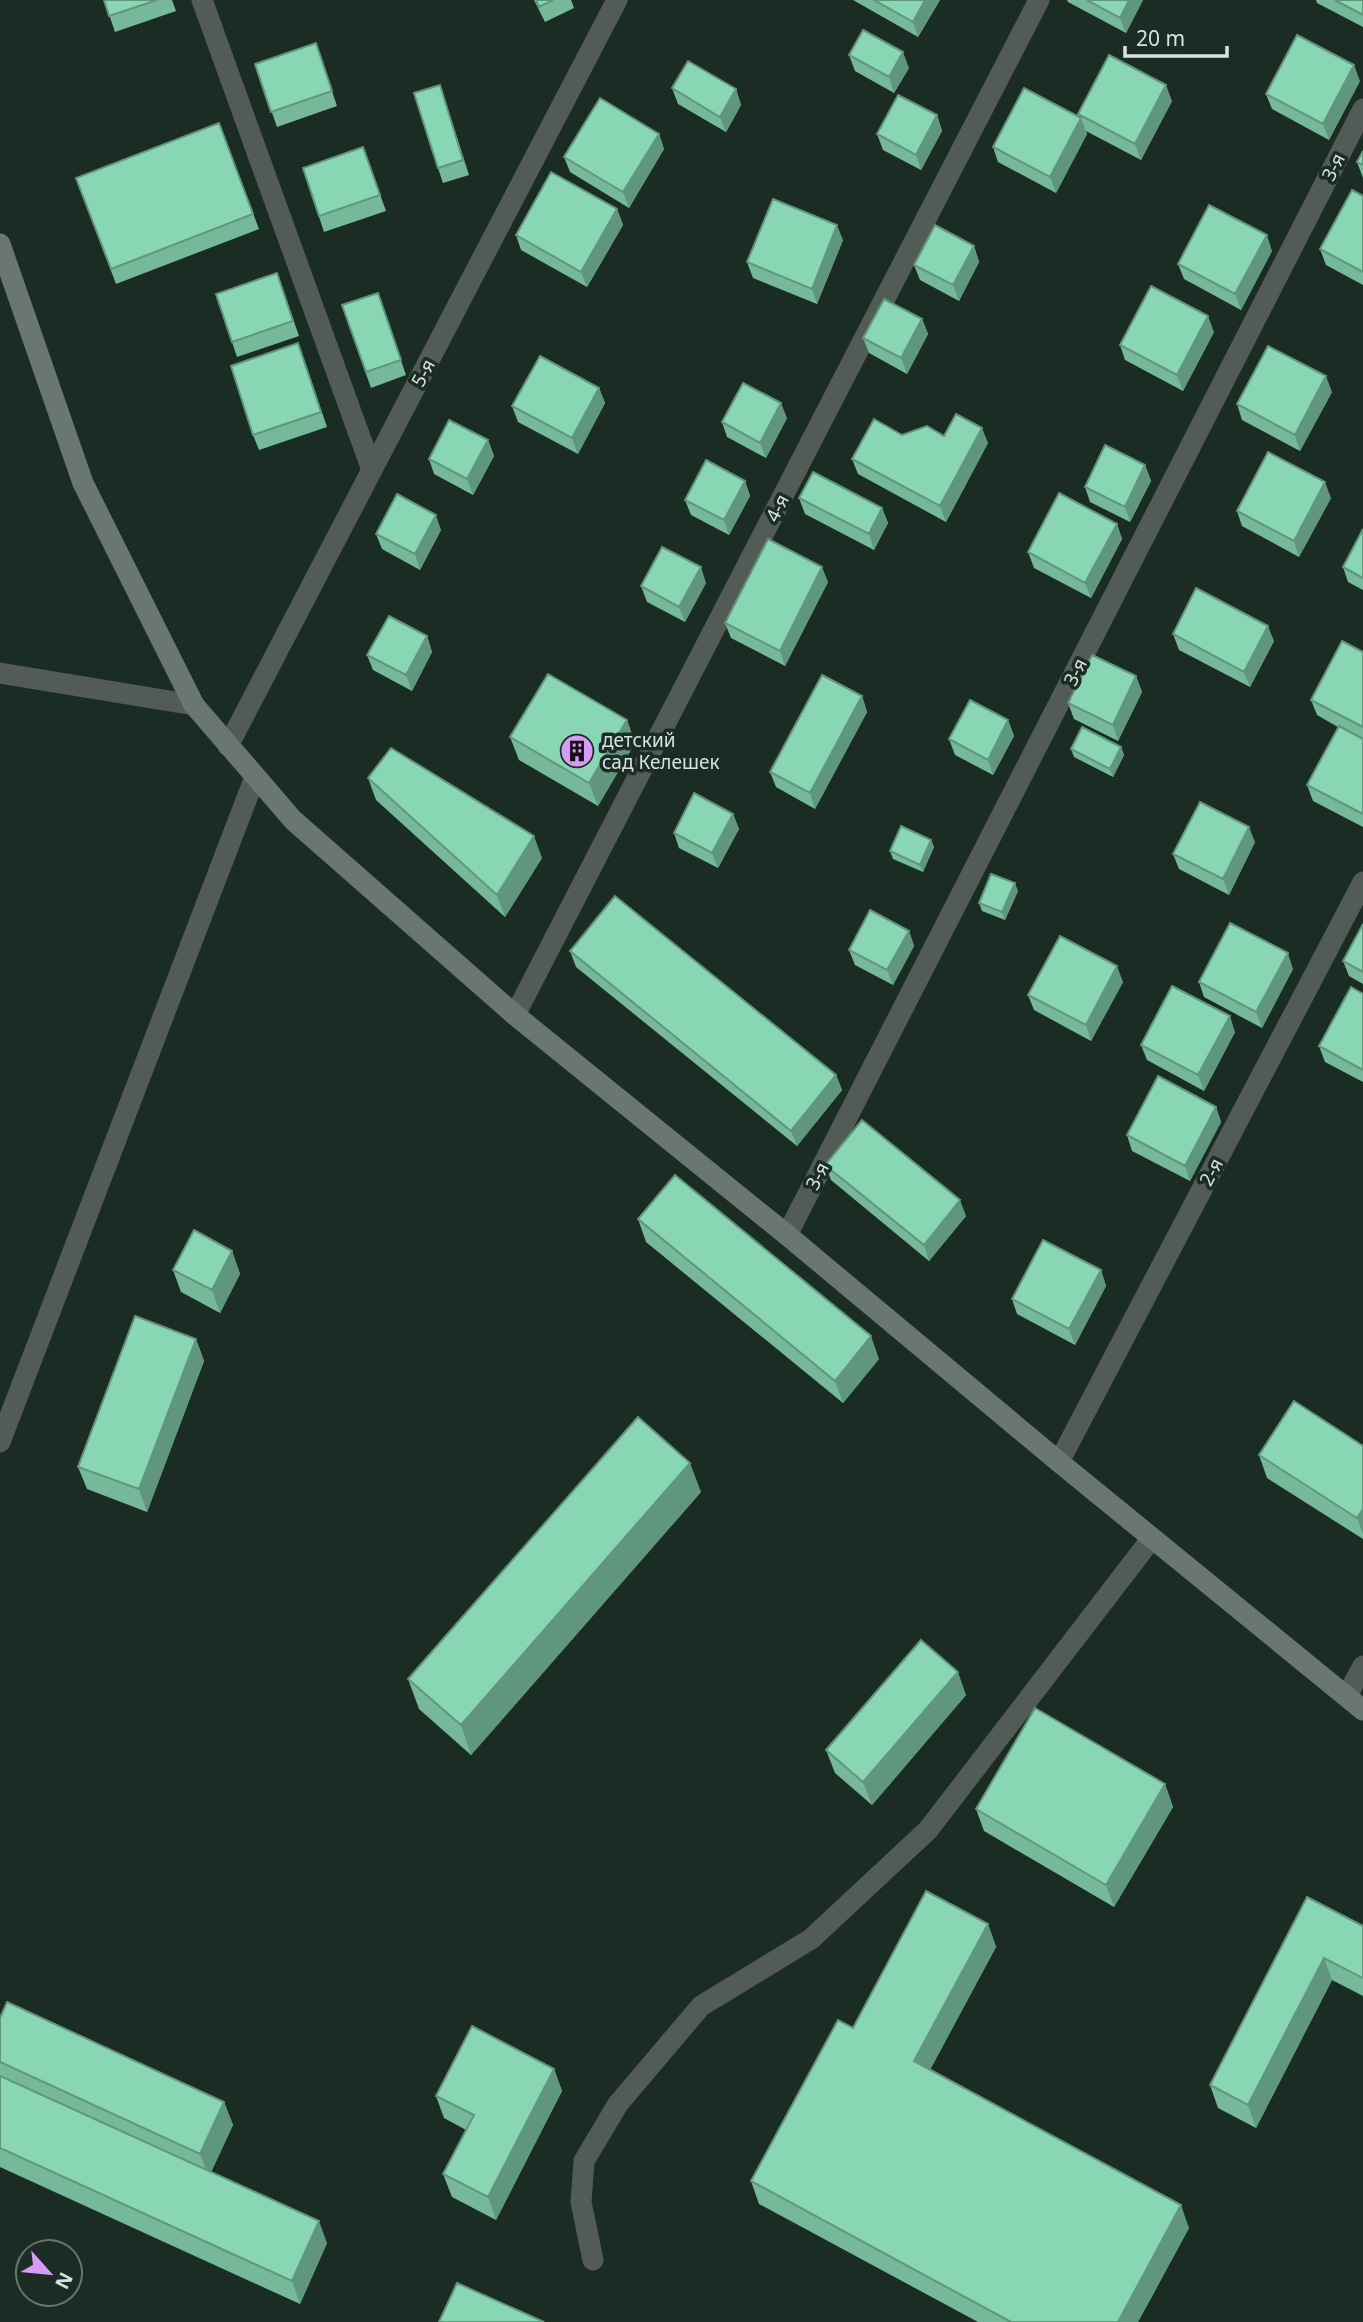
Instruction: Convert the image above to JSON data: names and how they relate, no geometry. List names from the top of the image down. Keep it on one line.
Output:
{"streets":{"street":["3-я","5-я","4-я","2-я"]},"places":{"building":["детский сад Келешек"]},"scale_bar":"20 m","north":"bottom right"}
